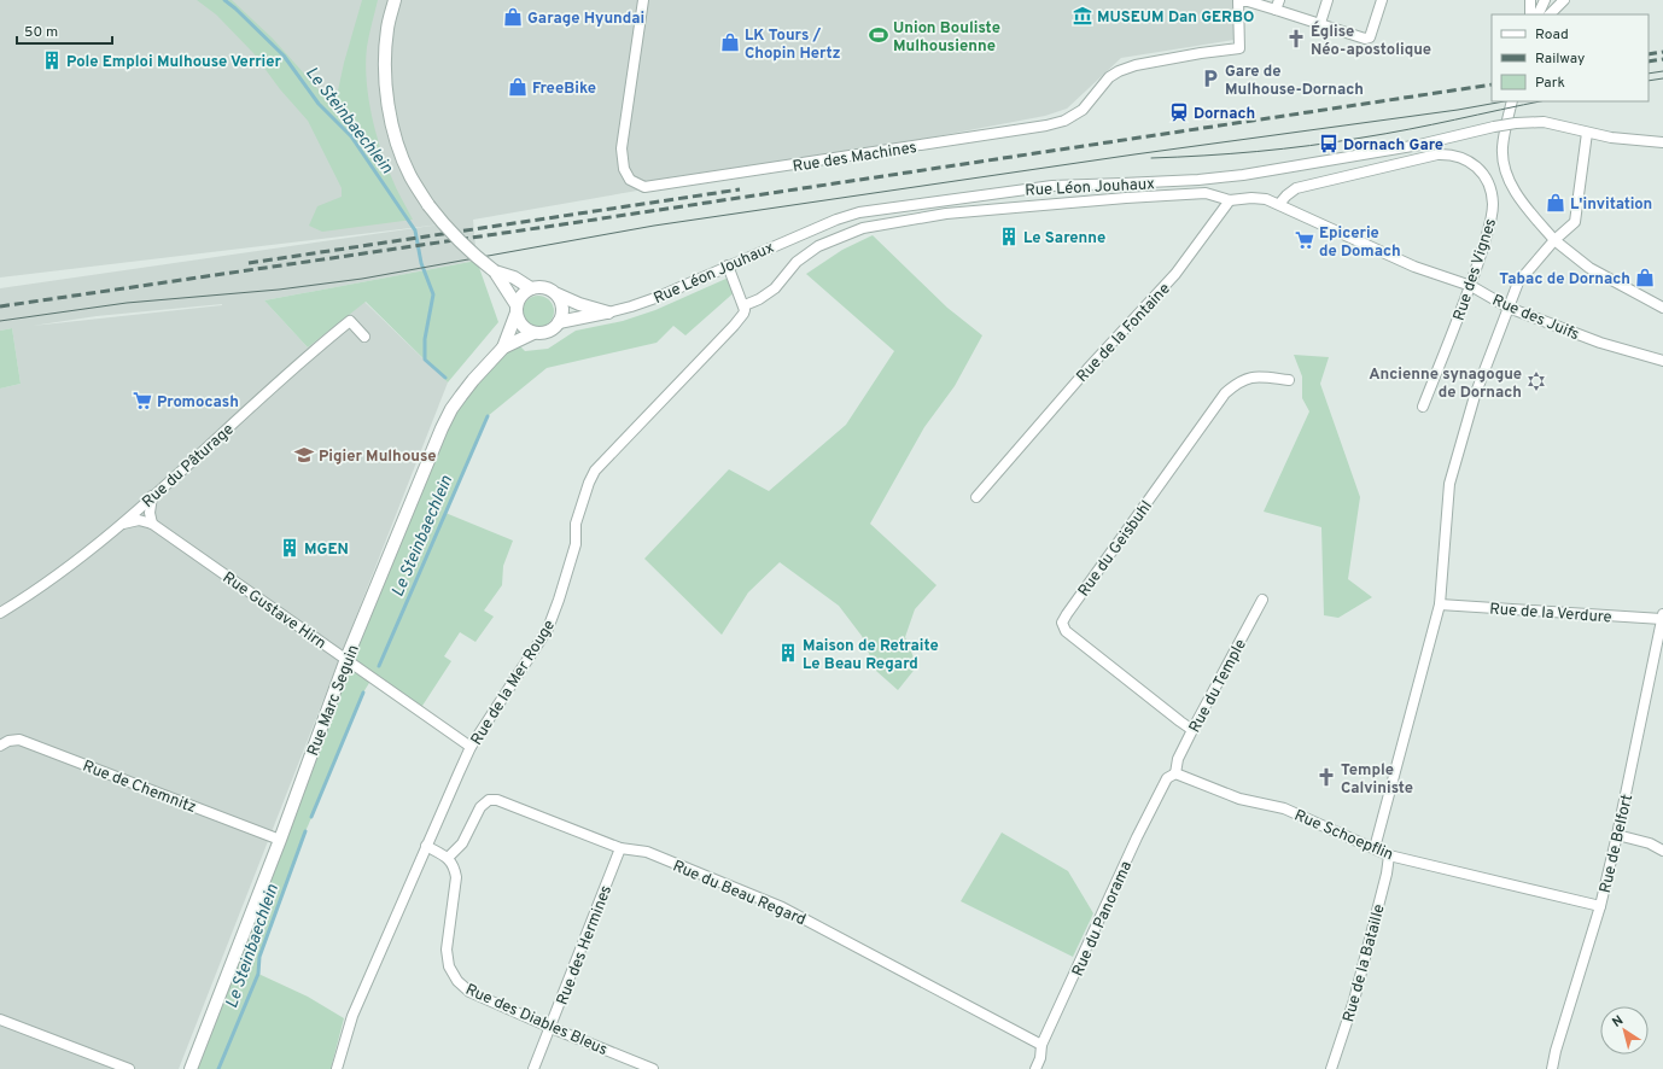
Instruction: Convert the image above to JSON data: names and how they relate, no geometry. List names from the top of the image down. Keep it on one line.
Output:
{"streets":{"street":["Rue des Machines","Rue Léon Jouhaux","Rue des Vignes","Rue des Juifs","Rue de la Fontaine","Rue du Pâturage","Rue du Geisbuhl","Rue Gustave Hirn","Rue de la Verdure","Rue de la Mer Rouge","Rue du Temple","Rue Marc Seguin","Rue de Chemnitz","Rue Schoepflin","Rue de Belfort","Rue du Beau Regard","Rue du Panorama","Rue des Hermines","Rue de la Bataille","Rue des Diables Bleus"]},"crossings":[["Rue Léon Jouhaux","Rue Marc Seguin"],["Rue des Vignes","Rue des Juifs"],["Rue du Geisbuhl","Rue du Temple"],["Rue Gustave Hirn","Rue de la Mer Rouge"],["Rue Gustave Hirn","Rue Marc Seguin"],["Rue de la Verdure","Rue de Belfort"],["Rue du Temple","Rue Schoepflin"],["Rue du Temple","Rue du Panorama"],["Rue Marc Seguin","Rue de Chemnitz"],["Rue Schoepflin","Rue de Belfort"],["Rue Schoepflin","Rue du Panorama"],["Rue Schoepflin","Rue de la Bataille"],["Rue du Beau Regard","Rue du Panorama"],["Rue du Beau Regard","Rue des Hermines"],["Rue du Beau Regard","Rue des Diables Bleus"],["Rue des Hermines","Rue des Diables Bleus"]],"water":["Le Steinbaechlein"],"places":{"museum":["MUSEUM Dan GERBO"],"shop":["Garage Hyundai","LK Tours / Chopin Hertz","FreeBike","L'invitation","Tabac de Dornach"],"sports":["Union Bouliste Mulhousienne"],"church":["Église Néo-apostolique","Temple Calviniste"],"building":["Pole Emploi Mulhouse Verrier","Le Sarenne","MGEN","Maison de Retraite Le Beau Regard"],"parking":["Gare de Mulhouse-Dornach"],"station":["Dornach"],"bus stop":["Dornach Gare"],"supermarket":["Epicerie de Domach","Promocash"],"synagogue":["Ancienne synagogue de Dornach"],"school or university":["Pigier Mulhouse"]},"legend":["Road","Railway","Park"],"scale_bar":"50 m","north":"top left"}
